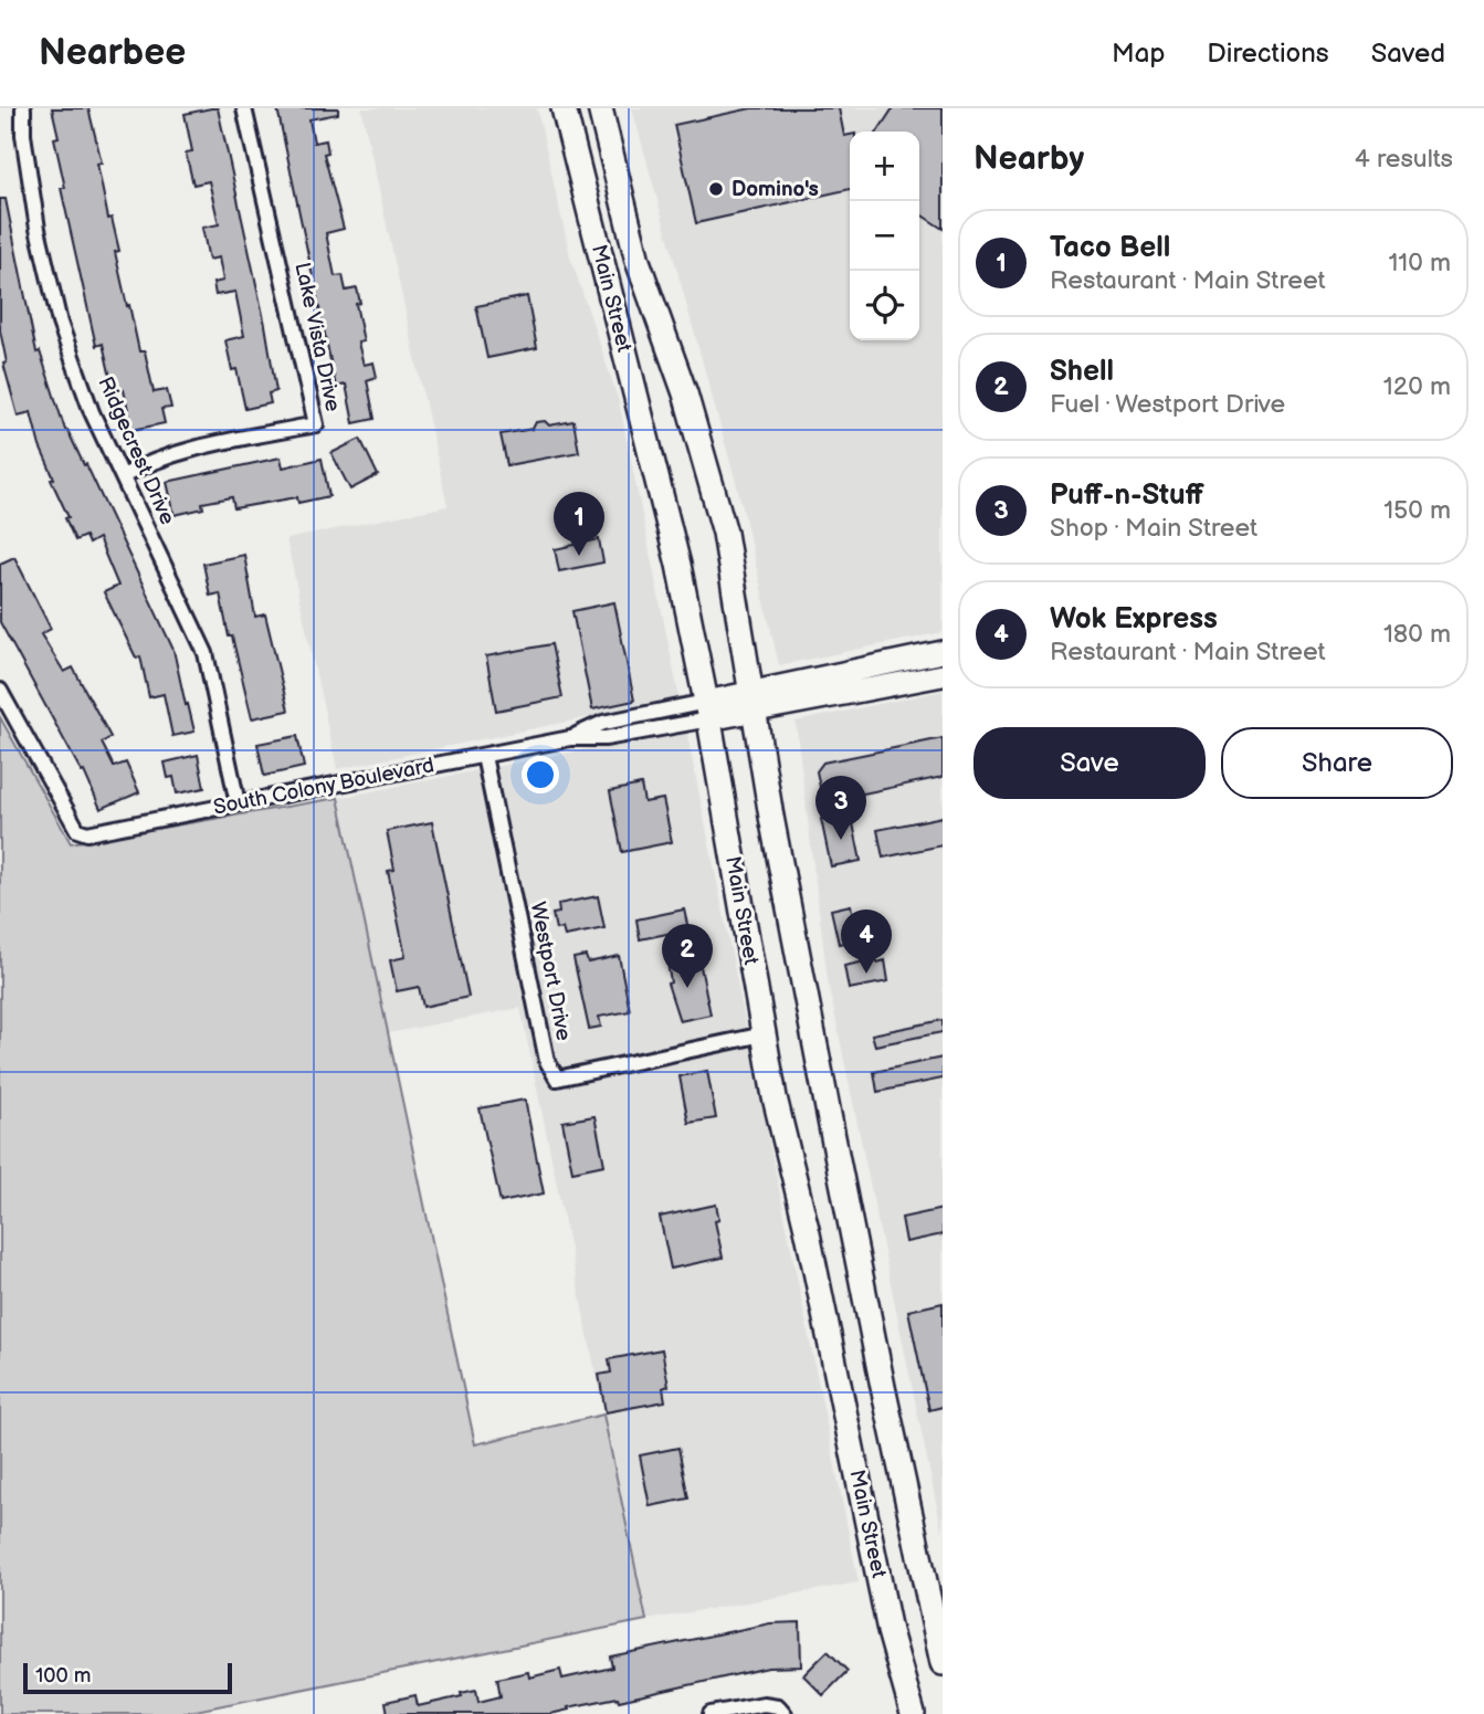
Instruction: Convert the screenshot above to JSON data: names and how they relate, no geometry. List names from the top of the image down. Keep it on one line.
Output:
{"streets":{"main road":["Main Street","South Colony Boulevard"],"street":["Lake Vista Drive","Ridgecrest Drive","Westport Drive"]},"crossings":[["Main Street","South Colony Boulevard"],["Main Street","Westport Drive"],["Lake Vista Drive","Ridgecrest Drive"],["Ridgecrest Drive","South Colony Boulevard"],["South Colony Boulevard","Westport Drive"]],"places":["Domino's"],"scale_bar":"100 m","page":{"header":"Nearbee","nav":["Map","Directions","Saved"],"heading":["Nearby","4 results"],"map_buttons":["+","−"],"list":[{"mark":"1","name":"Taco Bell","note":"Restaurant · Main Street","value":"110 m"},{"mark":"2","name":"Shell","note":"Fuel · Westport Drive","value":"120 m"},{"mark":"3","name":"Puff-n-Stuff","note":"Shop · Main Street","value":"150 m"},{"mark":"4","name":"Wok Express","note":"Restaurant · Main Street","value":"180 m"}],"pins":["1","3","4","2"],"buttons":["Save","Share"],"scale":"100 m"}}
